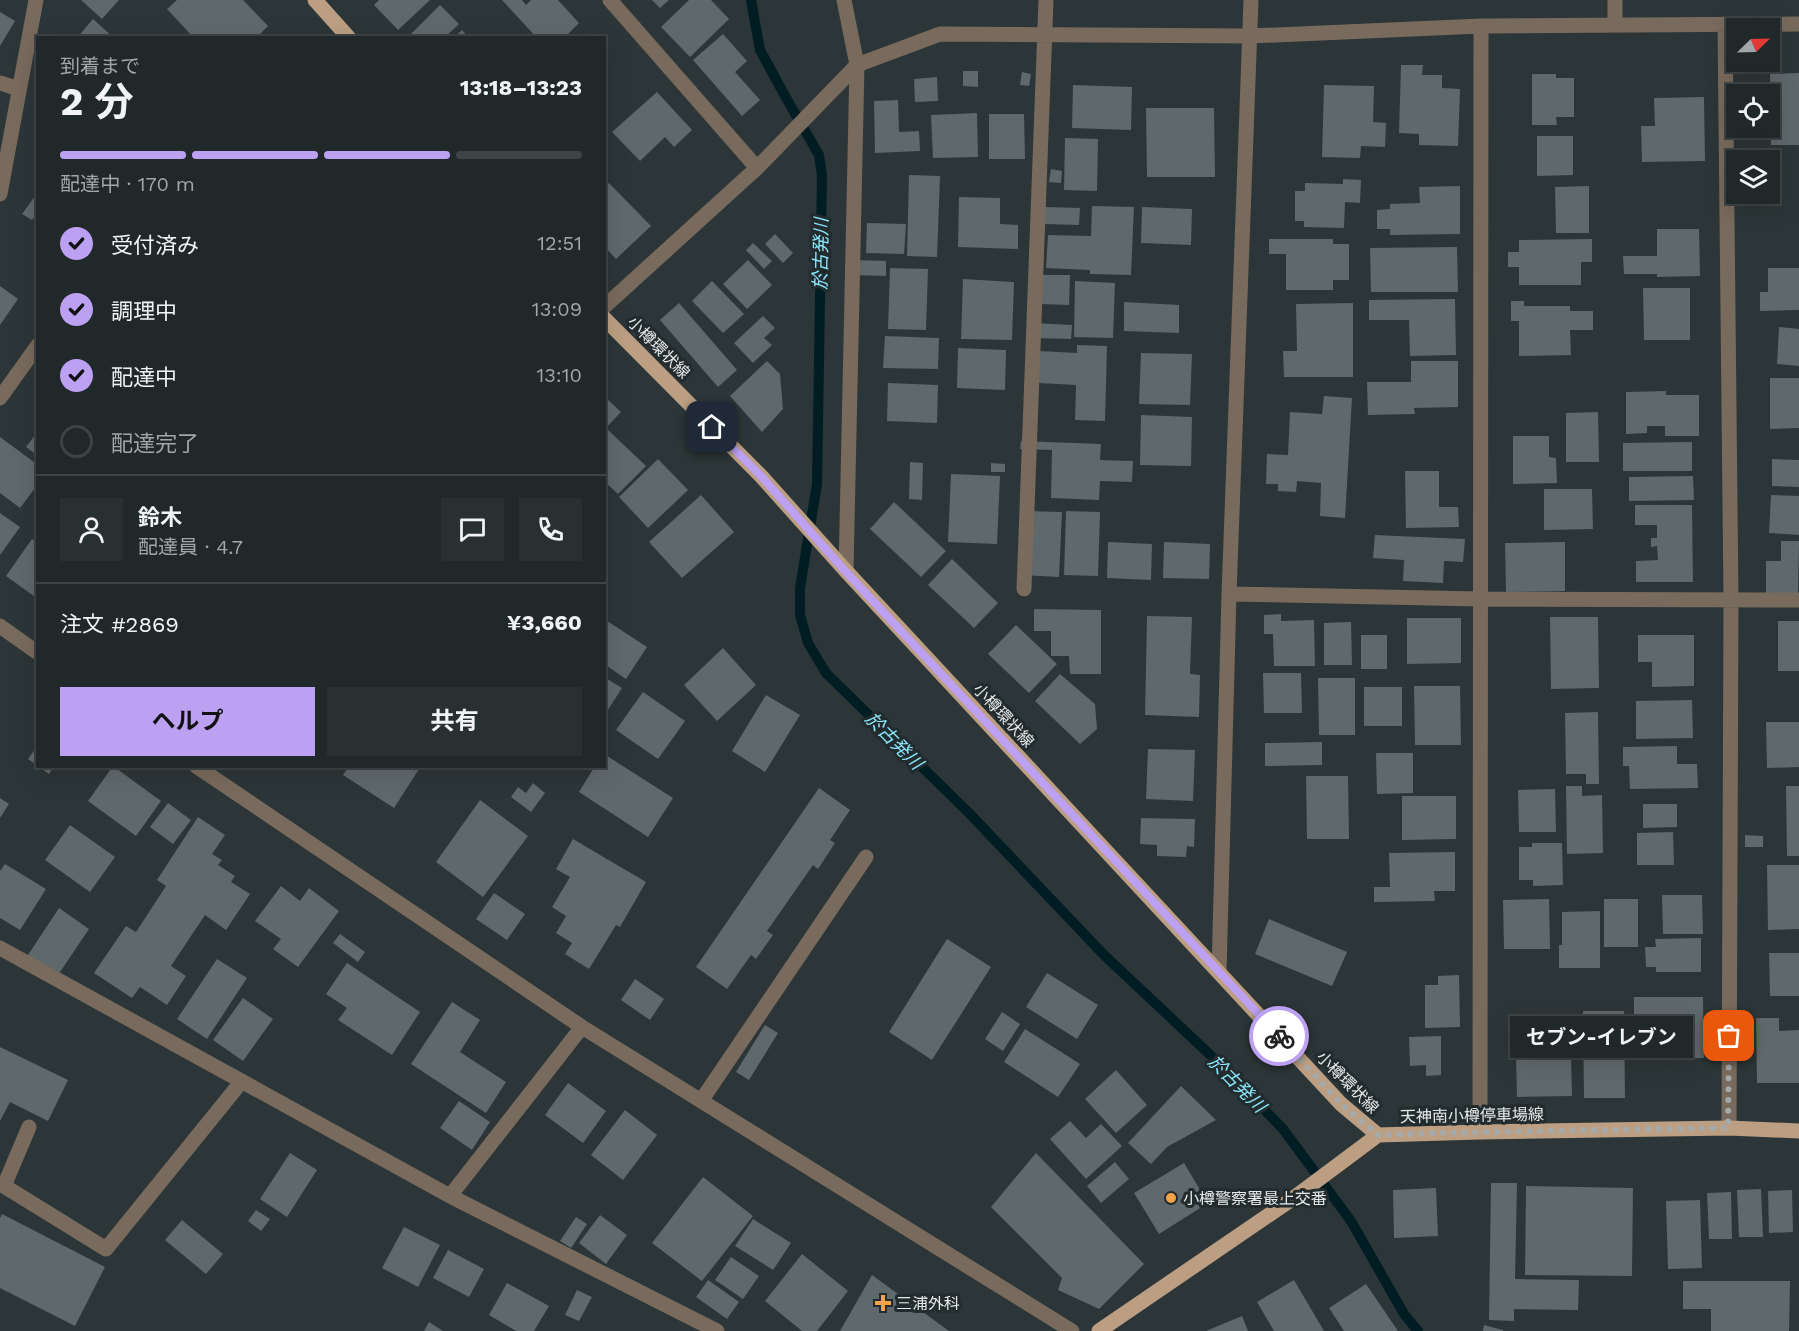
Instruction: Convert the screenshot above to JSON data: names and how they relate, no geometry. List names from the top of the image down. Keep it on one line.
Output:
{"streets":{"main road":["小樽環状線","天神南小樽停車場線"]},"crossings":[["小樽環状線","天神南小樽停車場線"]],"water":["於古発川"],"places":{"other":["セブン-イレブン","小樽警察署最上交番"],"health":["三浦外科"]},"north":"top right","page":{"heading":["2 分","到着まで","13:18–13:23"],"panel":["鈴木","配達員 · 4.7","注文 #2869","¥3,660"],"bar":"配達中 · 170 m","list":[["受付済み","12:51"],["調理中","13:09"],["配達中","13:10"],"配達完了"],"buttons":["ヘルプ","共有"],"bubble":"セブン-イレブン"}}
